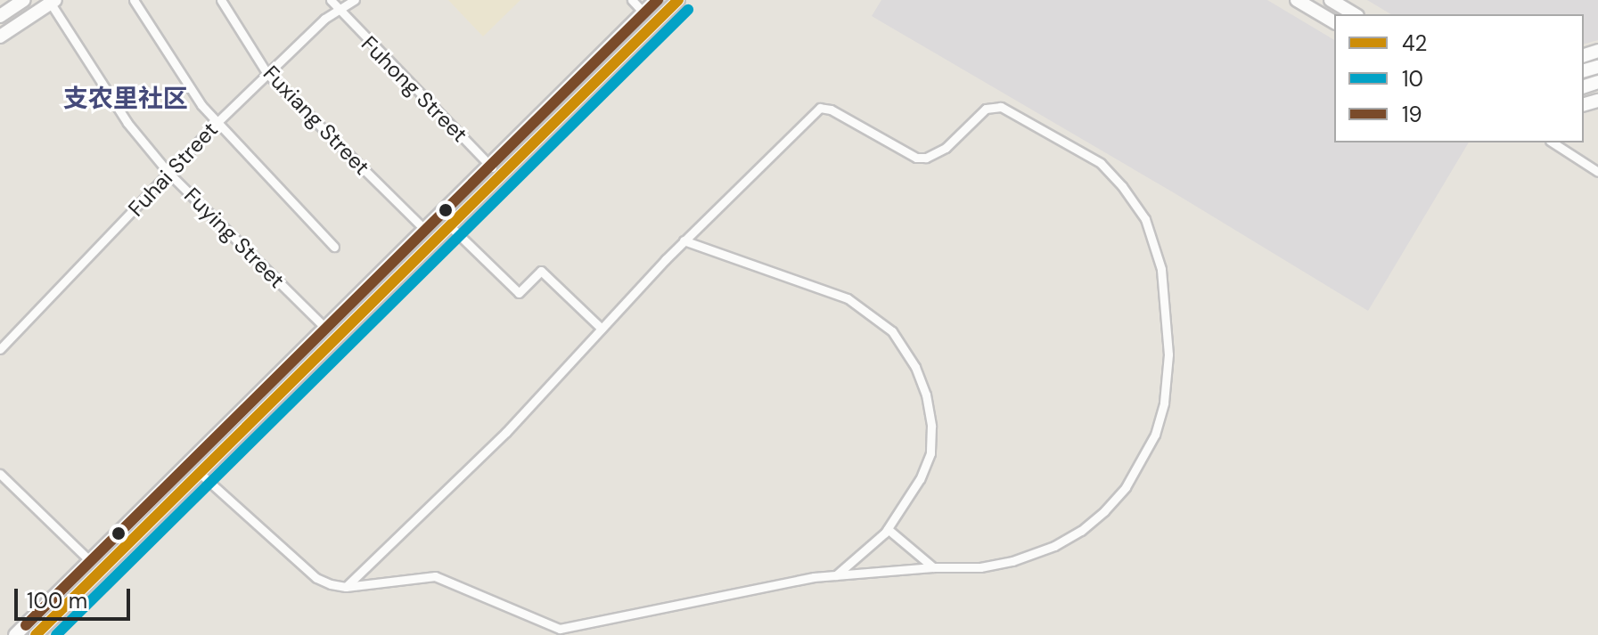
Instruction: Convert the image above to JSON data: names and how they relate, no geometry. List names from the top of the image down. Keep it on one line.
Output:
{"streets":{"street":["Fuhong Street","Fuxiang Street","Fuhai Street","Fuying Street"]},"crossings":[["Fuhong Street","Fuhai Street"],["Fuxiang Street","Fuhai Street"],["Fuhai Street","Fuying Street"]],"districts":["支农里社区"],"lines":["transit line 42","transit line 19","transit line 10"],"legend":["42","10","19"],"scale_bar":"100 m"}
